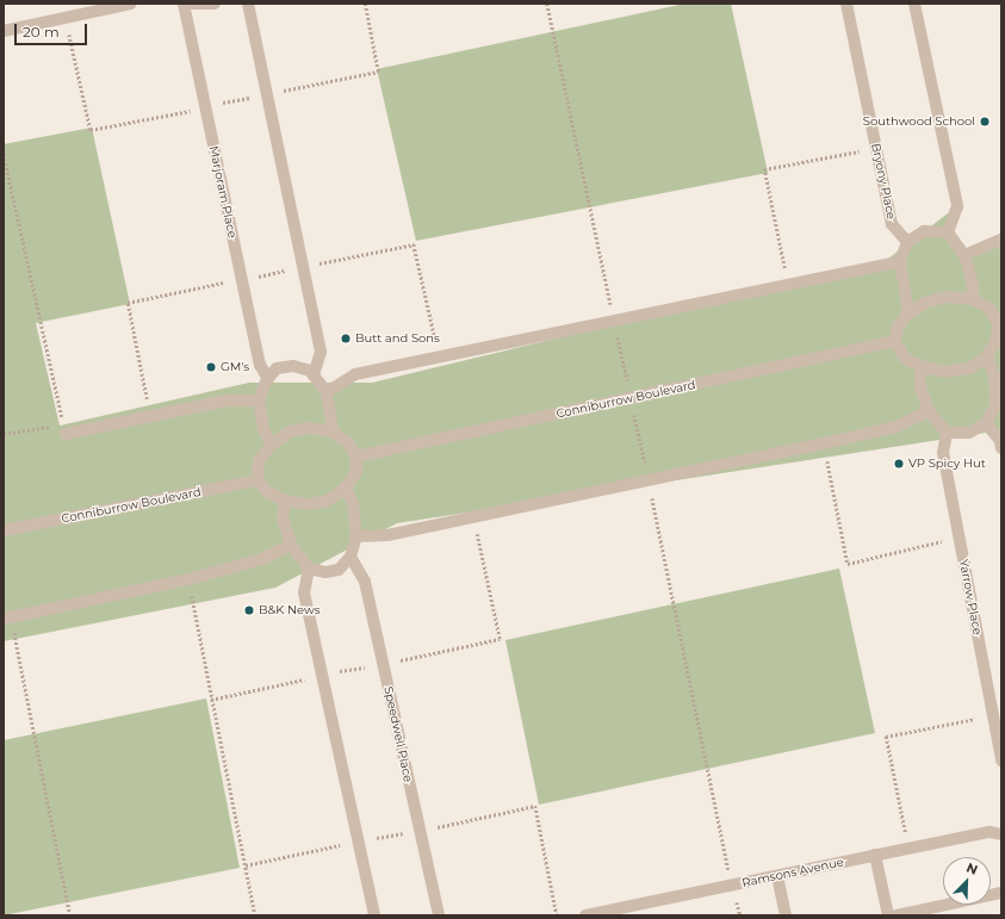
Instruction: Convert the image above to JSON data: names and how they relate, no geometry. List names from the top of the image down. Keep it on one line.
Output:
{"streets":{"street":["Bryony Place","Marjoram Place","Conniburrow Boulevard","Yarrow Place","Speedwell Place","Ramsons Avenue"]},"places":["Southwood School","Butt and Sons","GM's","VP Spicy Hut","B&K News"],"scale_bar":"20 m","north":"top right"}
